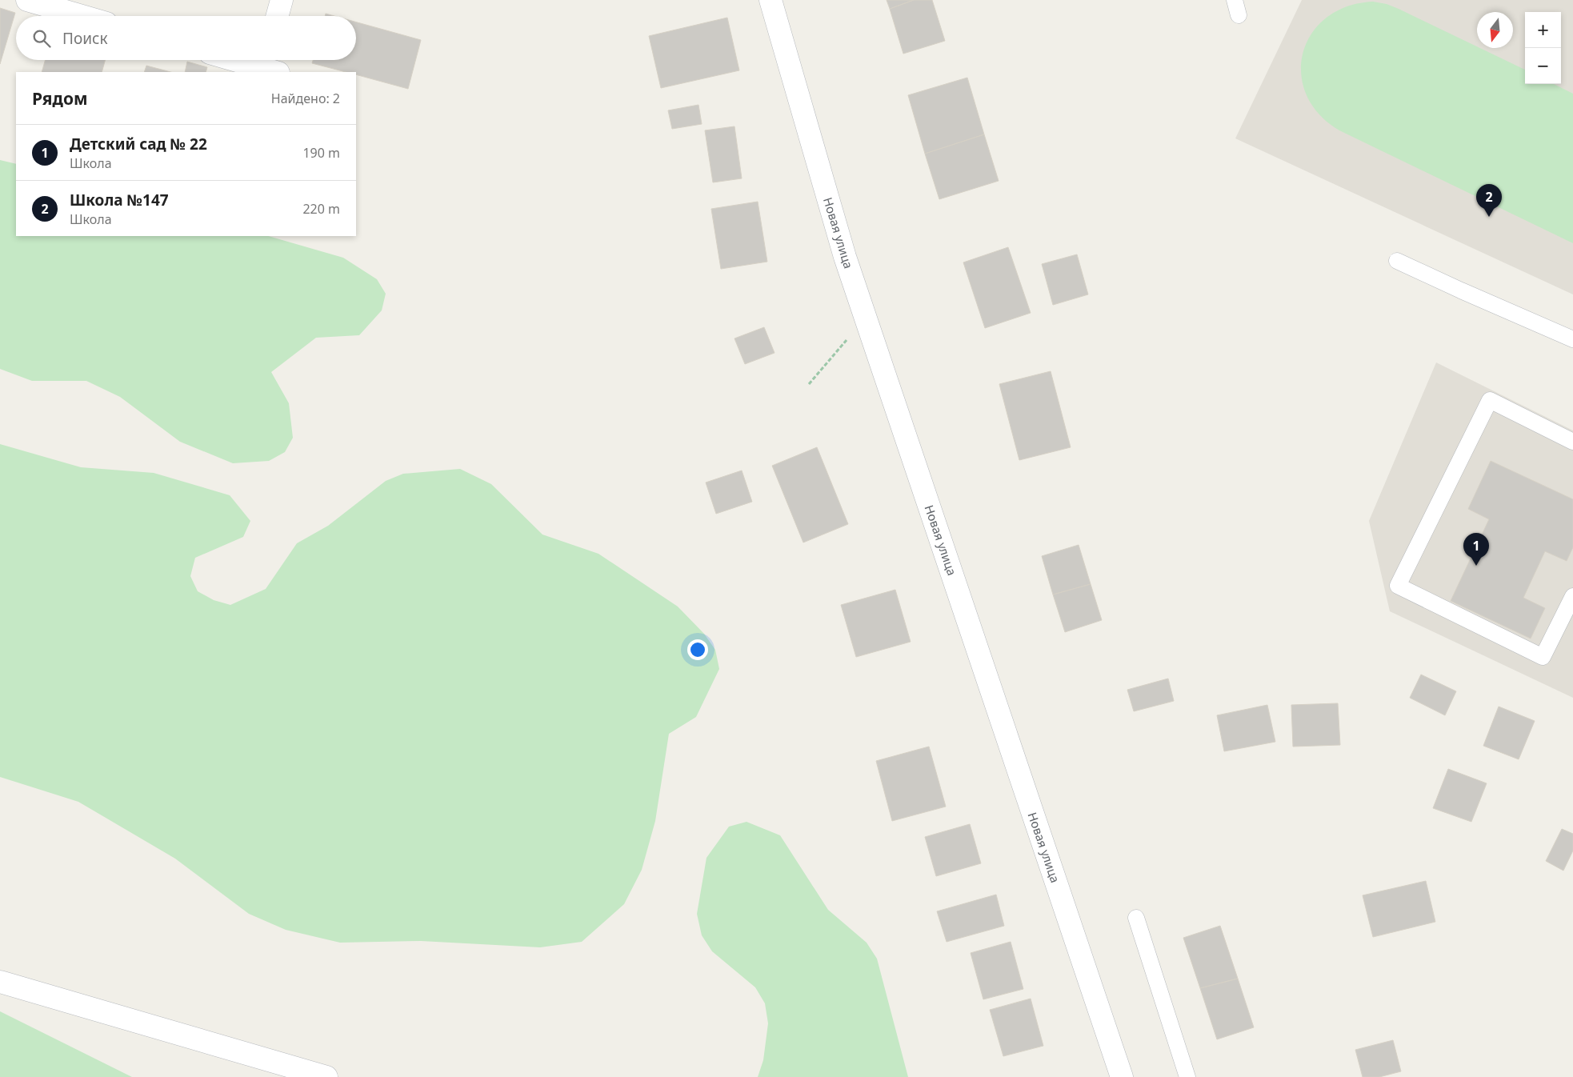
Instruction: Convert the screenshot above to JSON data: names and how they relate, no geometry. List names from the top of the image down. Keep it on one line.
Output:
{"streets":{"street":["Новая улица"]},"north":"bottom","page":{"map_buttons":["+","−"],"search":"Поиск","heading":["Рядом","Найдено: 2"],"list":[{"mark":"1","name":"Детский сад № 22","note":"Школа","value":"190 m"},{"mark":"2","name":"Школа №147","note":"Школа","value":"220 m"}],"pins":["2","1"]}}
